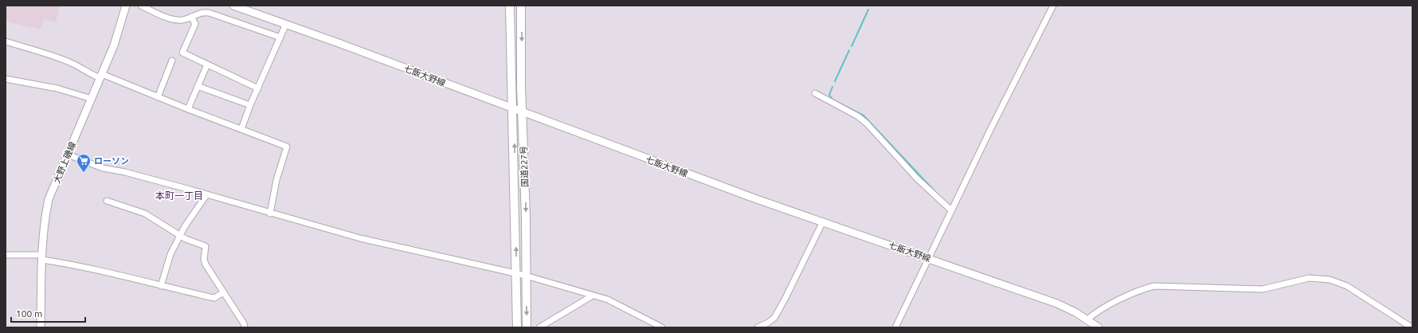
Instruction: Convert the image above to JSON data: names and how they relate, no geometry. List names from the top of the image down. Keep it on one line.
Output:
{"streets":{"highway":["国道227号"],"main road":["七飯大野線","大野上磯線"]},"crossings":[["七飯大野線","国道227号"]],"districts":["本町一丁目"],"places":{"supermarket":["ローソン"]},"scale_bar":"100 m"}
